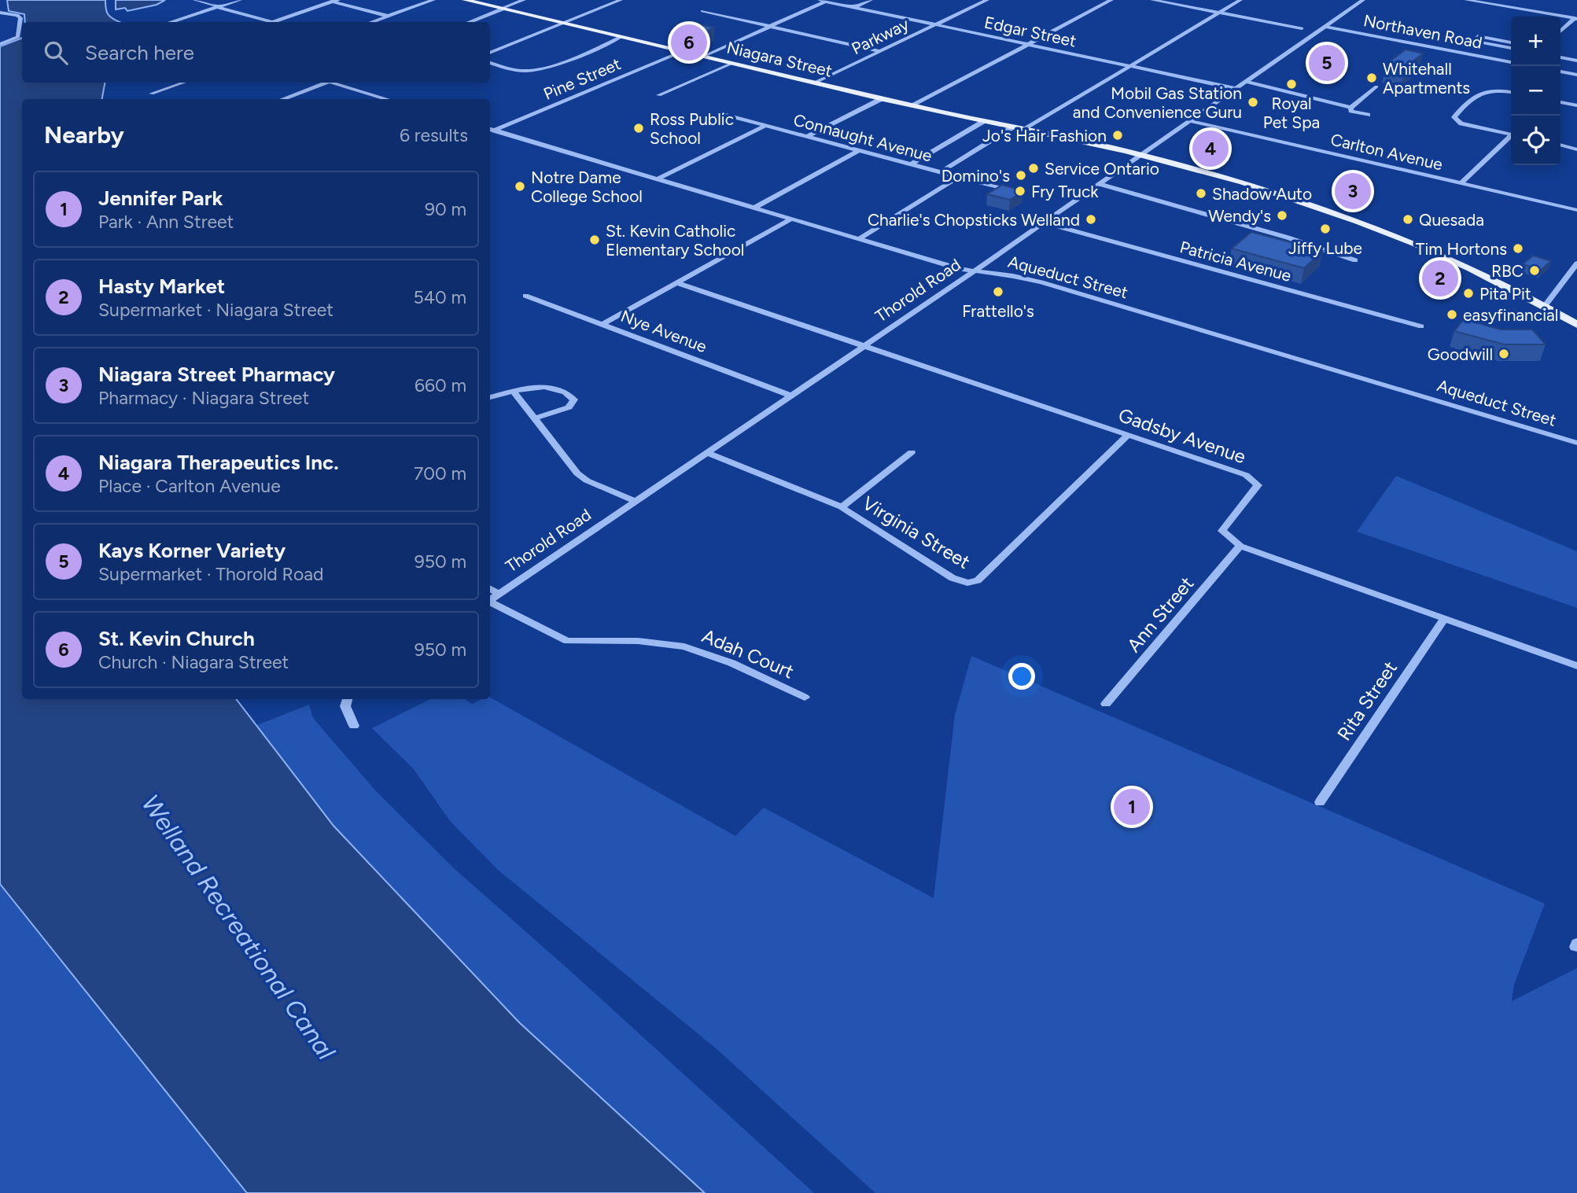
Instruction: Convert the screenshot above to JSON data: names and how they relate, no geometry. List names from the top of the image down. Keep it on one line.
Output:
{"streets":{"main road":["Niagara Street"],"street":["Edgar Street","Northaven Road","Parkway","Pine Street","Connaught Avenue","Carlton Avenue","Patricia Avenue","Aqueduct Street","Thorold Road","Nye Avenue","Gadsby Avenue","Virginia Street","Ann Street","Adah Court","Rita Street"]},"crossings":[["Edgar Street","Parkway"],["Edgar Street","Thorold Road"],["Northaven Road","Thorold Road"],["Parkway","Niagara Street"],["Niagara Street","Pine Street"],["Niagara Street","Thorold Road"],["Pine Street","Aqueduct Street"],["Carlton Avenue","Thorold Road"],["Patricia Avenue","Thorold Road"],["Aqueduct Street","Thorold Road"],["Thorold Road","Nye Avenue"],["Thorold Road","Gadsby Avenue"],["Thorold Road","Virginia Street"],["Gadsby Avenue","Virginia Street"],["Gadsby Avenue","Ann Street"],["Gadsby Avenue","Rita Street"]],"water":["Welland Recreational Canal"],"places":["Whitehall Apartments","Royal Pet Spa","Mobil Gas Station and Convenience Guru","Ross Public School","Jo's Hair Fashion","Service Ontario","Domino's","Notre Dame College School","Fry Truck","Shadow Auto","Wendy's","Charlie's Chopsticks Welland","Quesada","Jiffy Lube","St. Kevin Catholic Elementary School","Tim Hortons","RBC","Frattello's","Pita Pit","easyfinancial","Goodwill"],"page":{"map_buttons":["+","−"],"pins":["6","5","4","3","2","1"],"search":"Search here","heading":["Nearby","6 results"],"list":[{"mark":"1","name":"Jennifer Park","note":"Park · Ann Street","value":"90 m"},{"mark":"2","name":"Hasty Market","note":"Supermarket · Niagara Street","value":"540 m"},{"mark":"3","name":"Niagara Street Pharmacy","note":"Pharmacy · Niagara Street","value":"660 m"},{"mark":"4","name":"Niagara Therapeutics Inc.","note":"Place · Carlton Avenue","value":"700 m"},{"mark":"5","name":"Kays Korner Variety","note":"Supermarket · Thorold Road","value":"950 m"},{"mark":"6","name":"St. Kevin Church","note":"Church · Niagara Street","value":"950 m"}]}}
